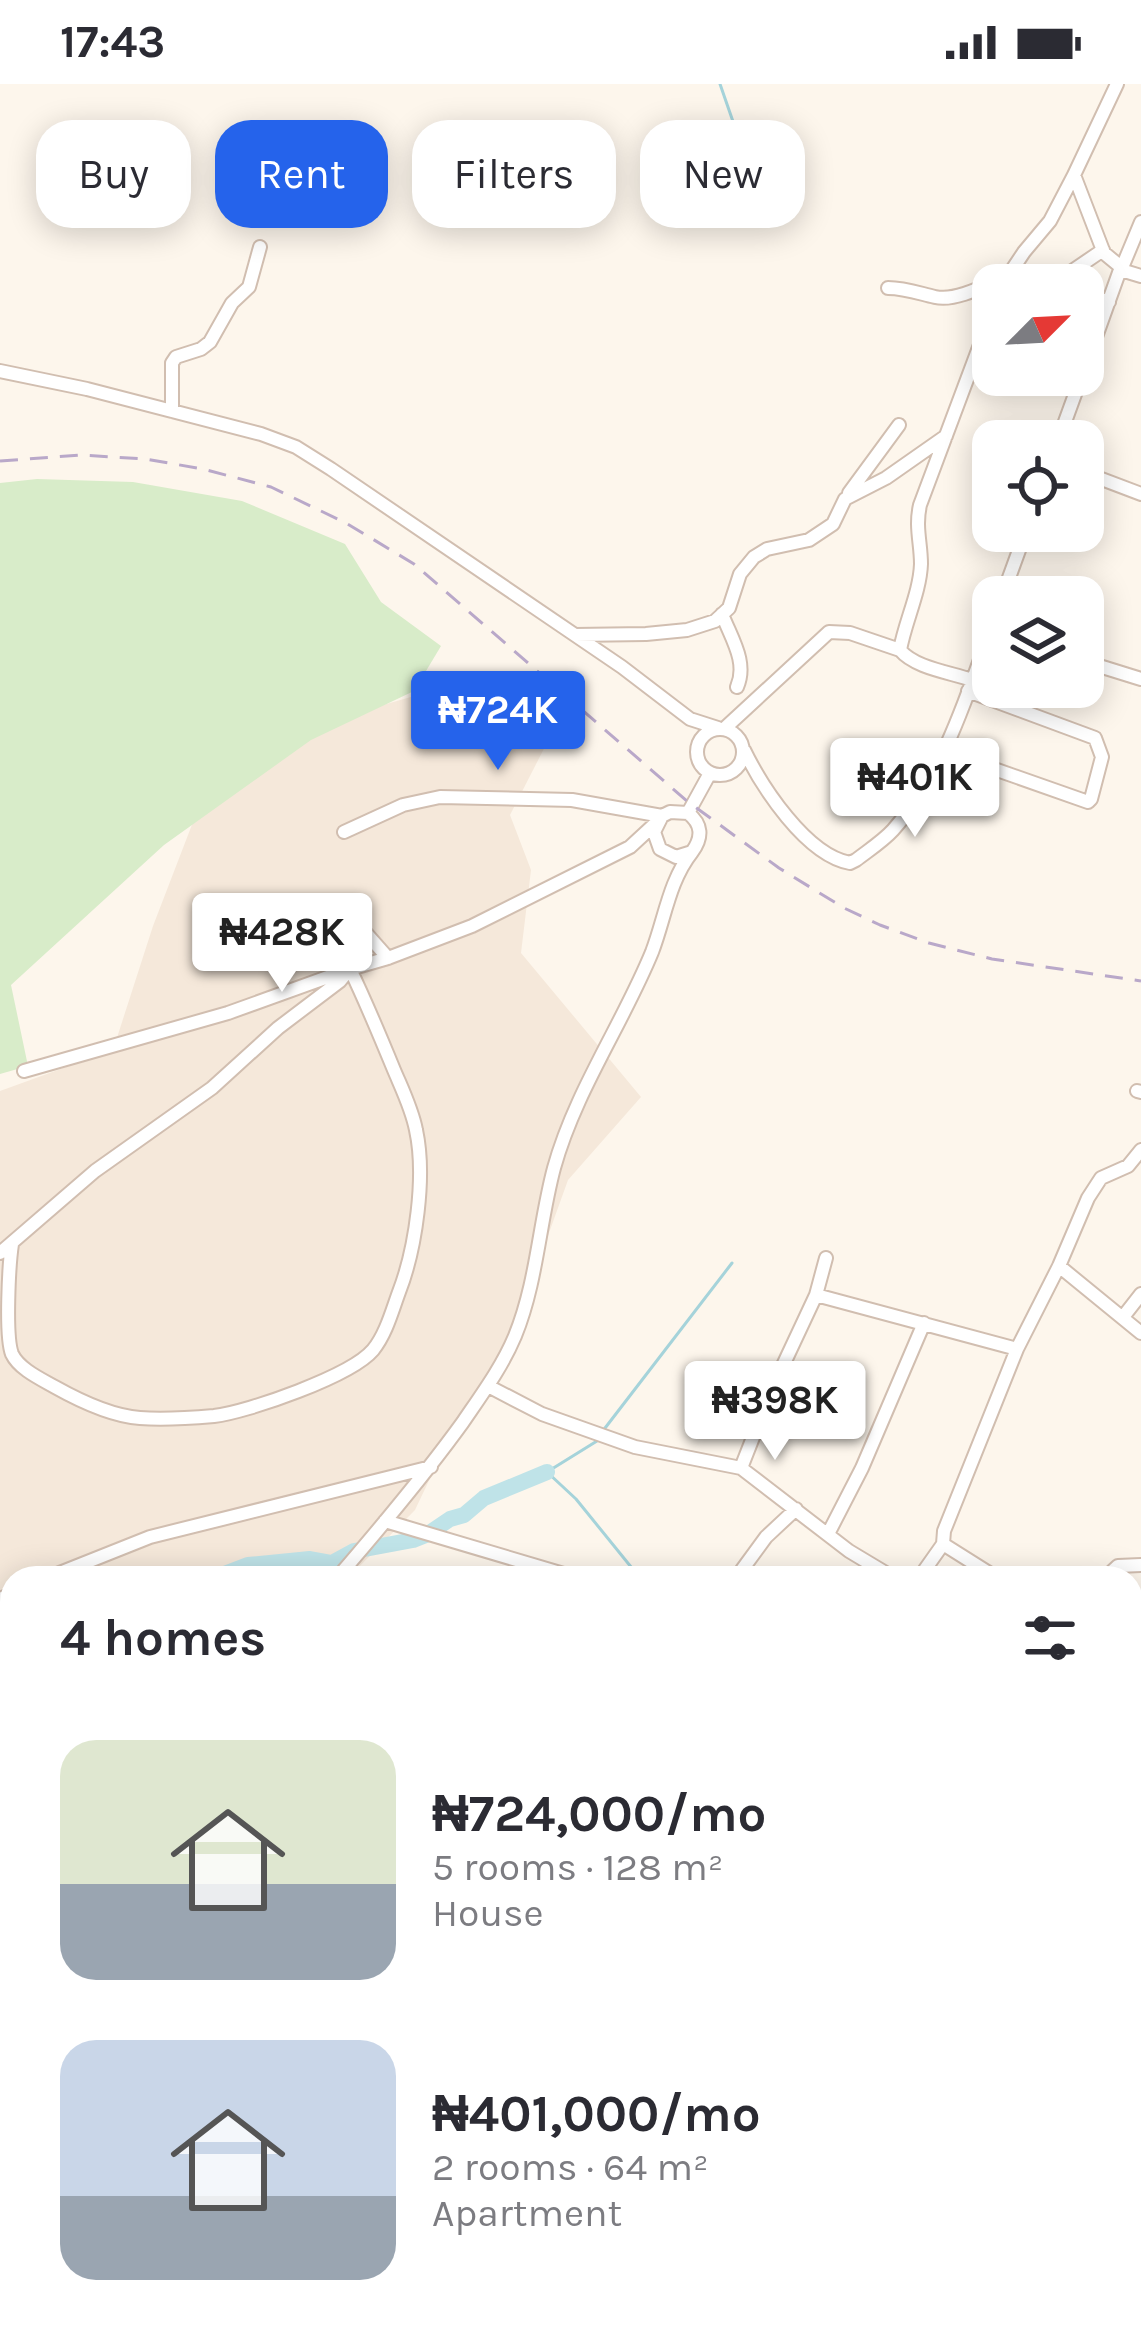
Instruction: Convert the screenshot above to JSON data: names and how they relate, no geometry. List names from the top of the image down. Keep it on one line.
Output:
{"north":"top right","page":{"status":"17:43","chip":["Buy","Rent","Filters","New"],"price":["₦724K","₦401K","₦428K","₦398K"],"heading":"4 homes","list":[{"name":"₦724,000/mo","note":"5 rooms · 128 m² · House"},{"name":"₦401,000/mo","note":"2 rooms · 64 m² · Apartment"}]}}
